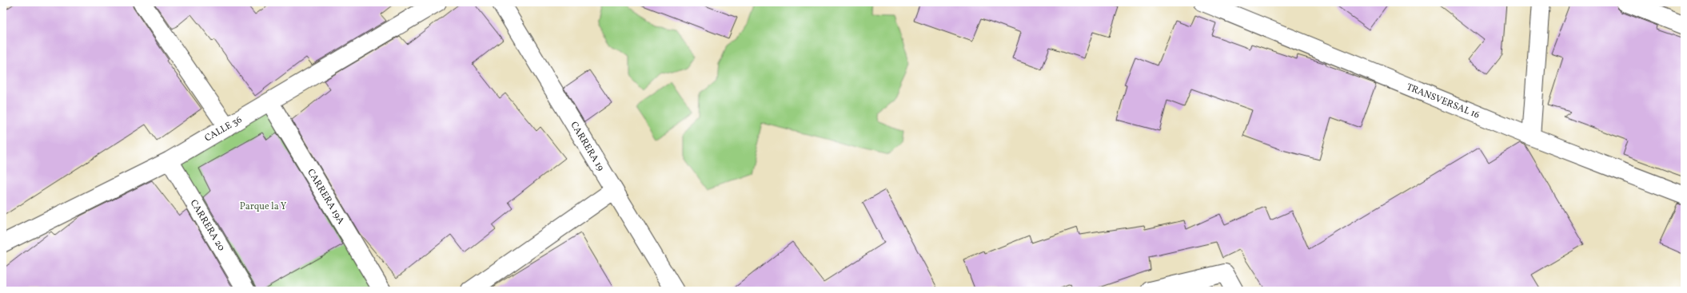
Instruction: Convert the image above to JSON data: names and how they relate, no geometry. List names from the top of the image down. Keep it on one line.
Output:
{"streets":{"street":["TRANSVERSAL 16","CALLE 36","CARRERA 19","CARRERA 19A","CARRERA 20"]},"crossings":[["CALLE 36","CARRERA 19A"],["CALLE 36","CARRERA 20"]],"parks":["Parque la Y"]}
